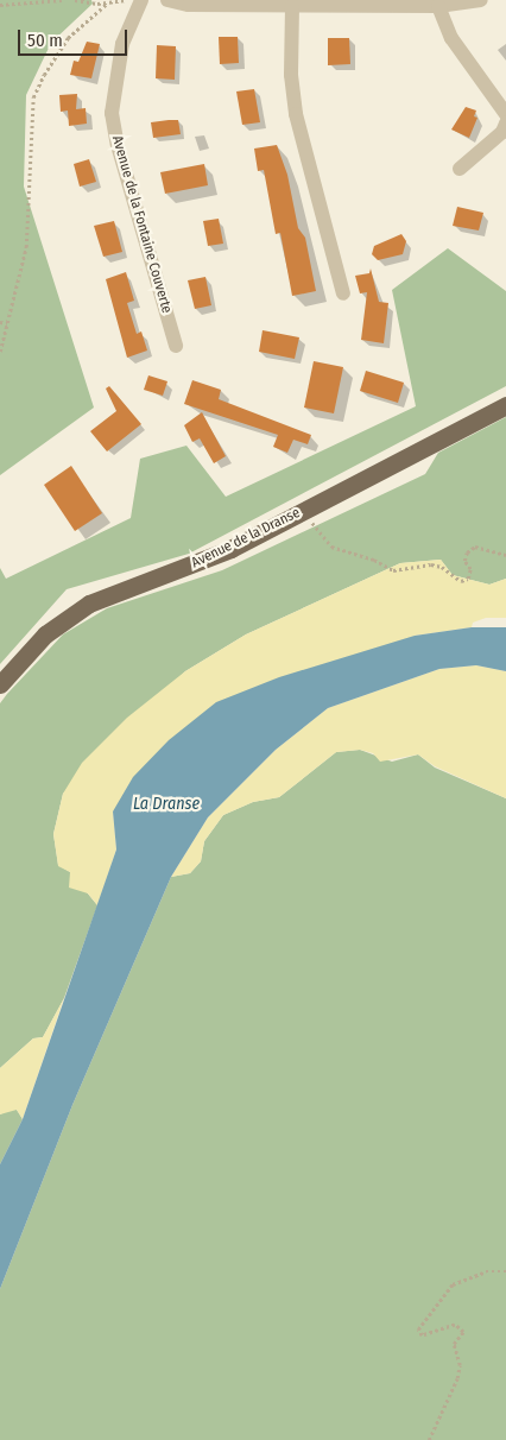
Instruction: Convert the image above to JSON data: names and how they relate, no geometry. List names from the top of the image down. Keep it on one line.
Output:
{"streets":{"main road":["Avenue de la Dranse"],"street":["Avenue de la Fontaine Couverte"]},"water":["La Dranse"],"scale_bar":"50 m"}
